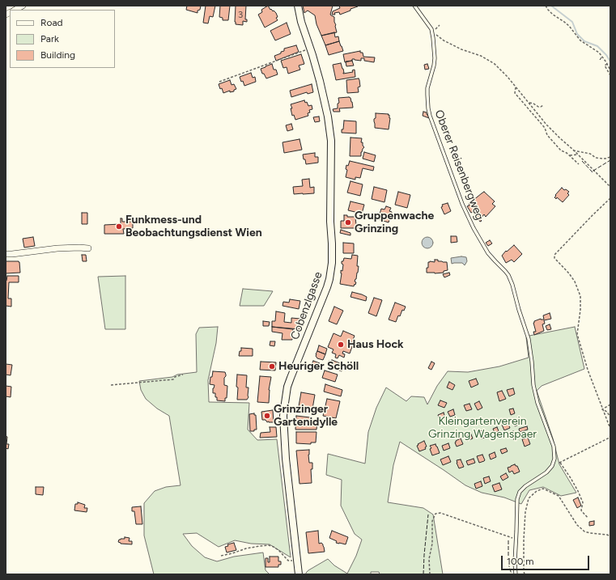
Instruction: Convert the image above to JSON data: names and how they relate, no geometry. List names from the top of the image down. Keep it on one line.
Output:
{"streets":{"street":["Cobenzlgasse"],"lane":["Oberer Reisenbergweg"]},"parks":["Kleingartenverein Grinzing Wagenspaer"],"places":["Gruppenwache Grinzing","Funkmess-und Beobachtungsdienst Wien","Haus Hock","Heuriger Schöll","Grinzinger Gartenidylle"],"house_numbers":["3"],"legend":["Road","Park","Building"],"scale_bar":"100 m"}
